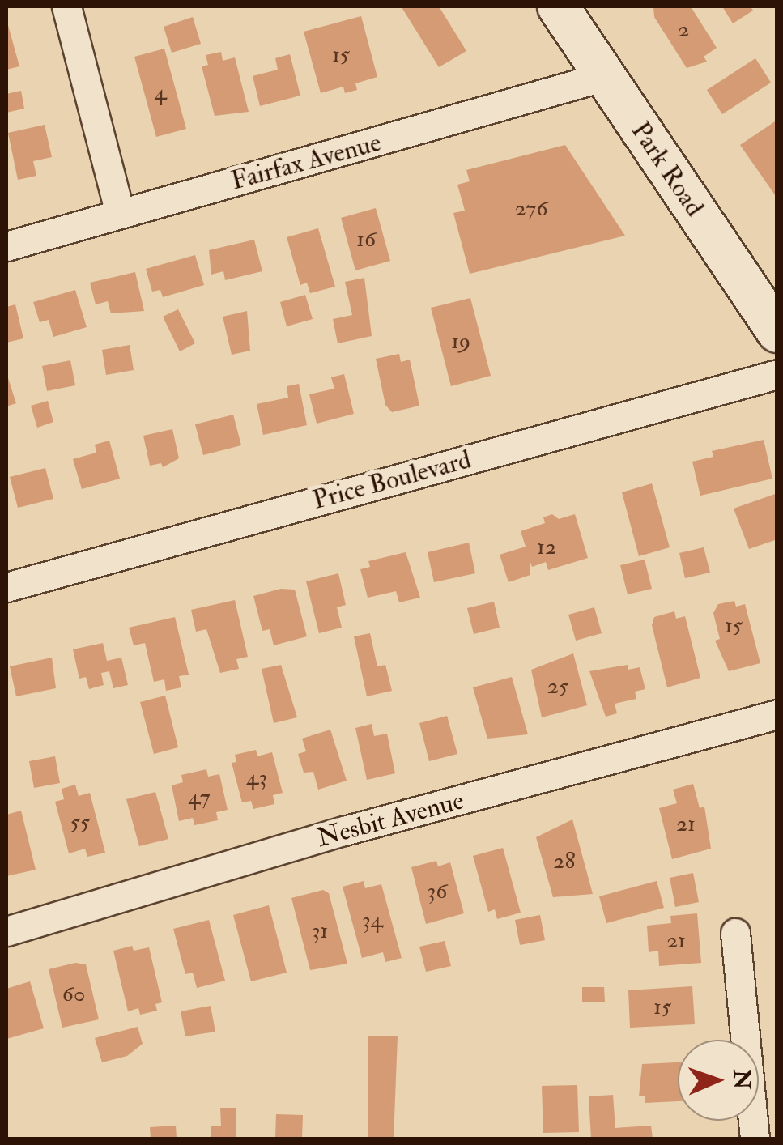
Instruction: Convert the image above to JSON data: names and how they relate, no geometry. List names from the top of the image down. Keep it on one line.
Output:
{"streets":{"main road":["Park Road"],"street":["Fairfax Avenue","Price Boulevard","Nesbit Avenue"]},"crossings":[["Fairfax Avenue","Park Road"]],"house_numbers":["2","15","4","276","16","19","12","15","25","43","47","55","21","28","36","34","31","21","60","15"],"north":"right"}
